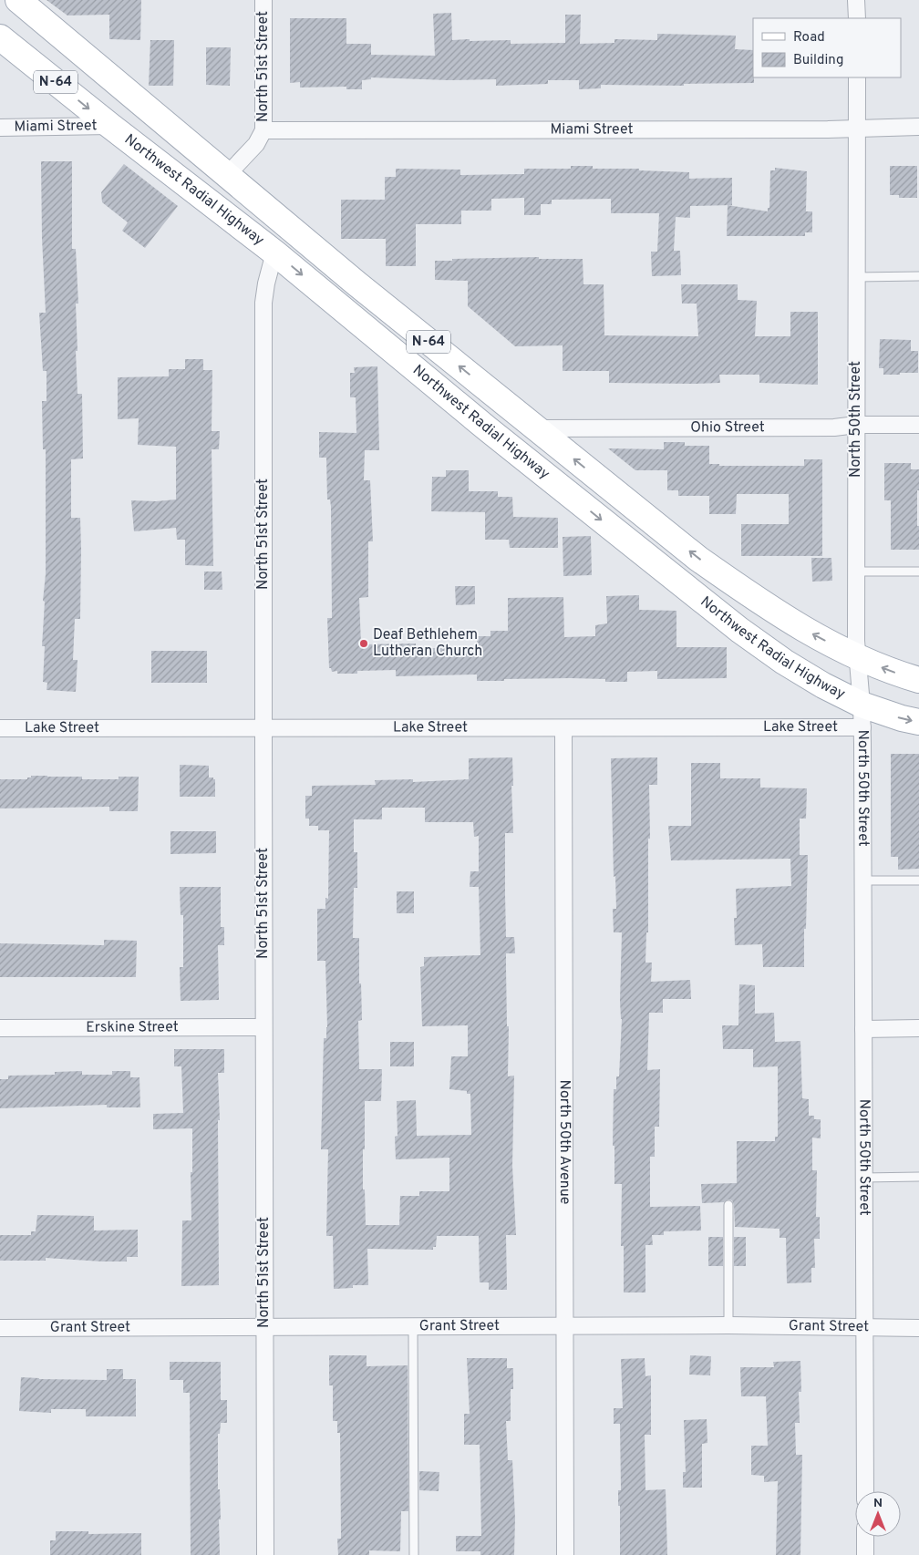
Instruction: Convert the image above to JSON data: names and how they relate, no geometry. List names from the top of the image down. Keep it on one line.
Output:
{"streets":{"main road":["N-64","Northwest Radial Highway"],"street":["North 51st Street","Miami Street","North 50th Street","Ohio Street","Lake Street","Erskine Street","North 50th Avenue","Grant Street"]},"crossings":[["North 51st Street","Miami Street"],["North 51st Street","Northwest Radial Highway"],["North 51st Street","Lake Street"],["North 51st Street","Erskine Street"],["North 51st Street","Grant Street"],["Miami Street","Northwest Radial Highway"],["Miami Street","North 50th Street"],["Northwest Radial Highway","North 50th Street"],["Northwest Radial Highway","Ohio Street"],["Northwest Radial Highway","Lake Street"],["North 50th Street","Ohio Street"],["North 50th Street","Lake Street"],["North 50th Street","Grant Street"],["Lake Street","North 50th Avenue"],["North 50th Avenue","Grant Street"]],"places":["Deaf Bethlehem Lutheran Church"],"legend":["Road","Building"],"north":"top"}
